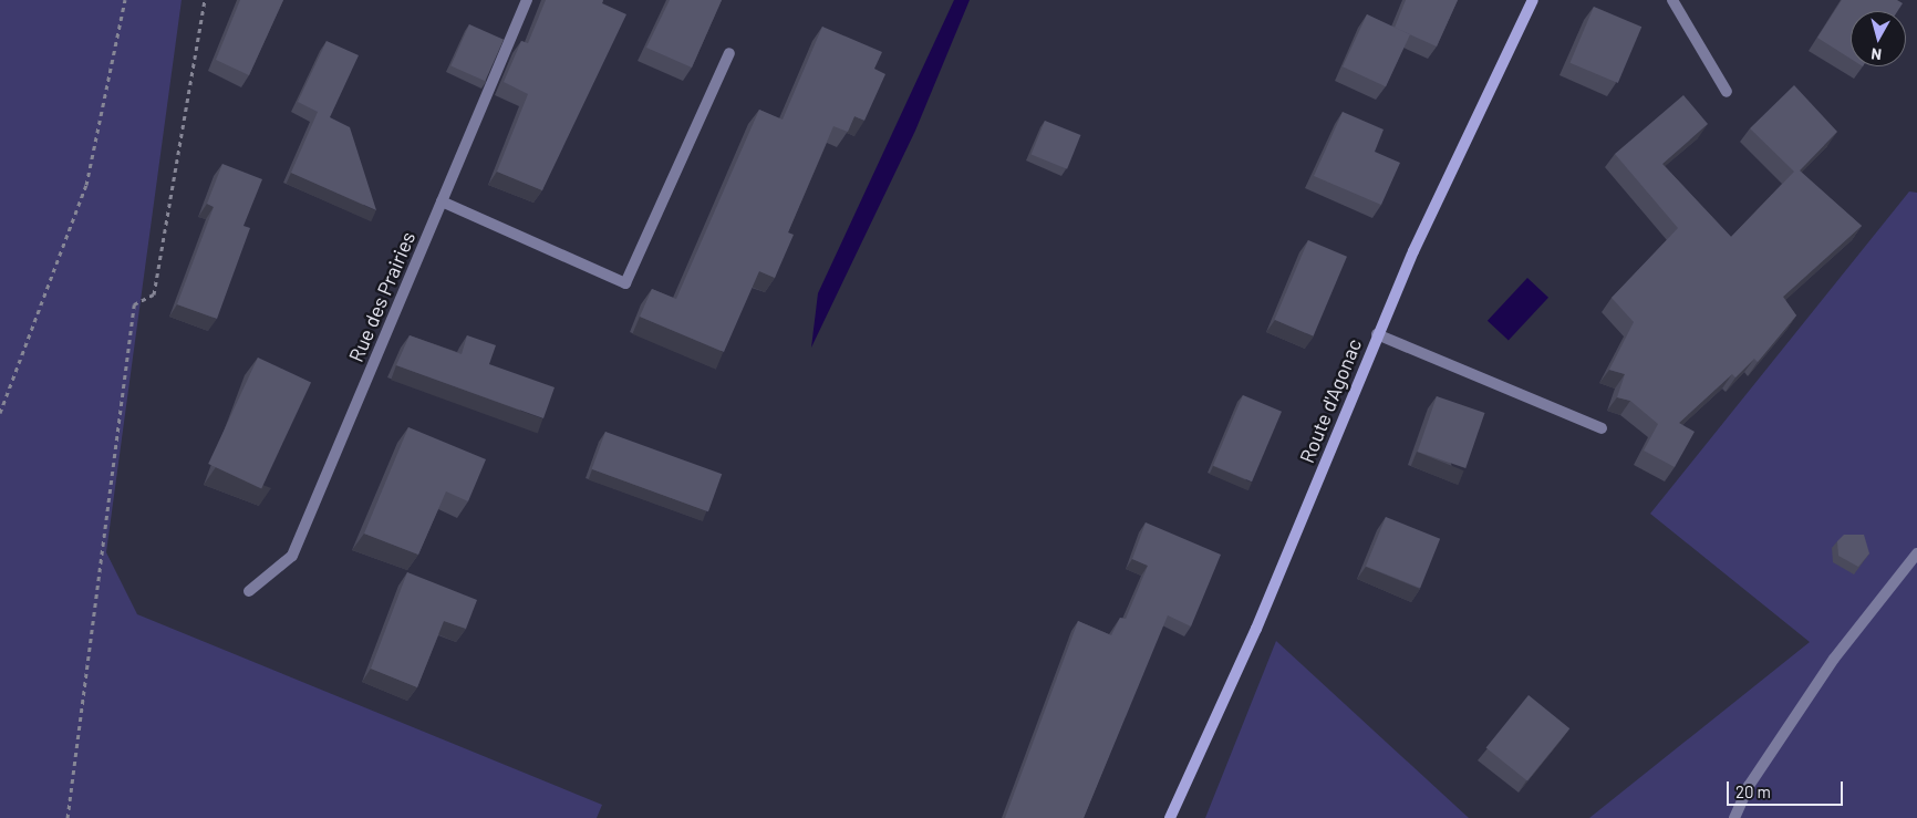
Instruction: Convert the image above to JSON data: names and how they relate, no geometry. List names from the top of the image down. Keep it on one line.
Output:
{"streets":{"main road":["Route d'Agonac"],"street":["Rue des Prairies"]},"scale_bar":"20 m","north":"bottom"}
